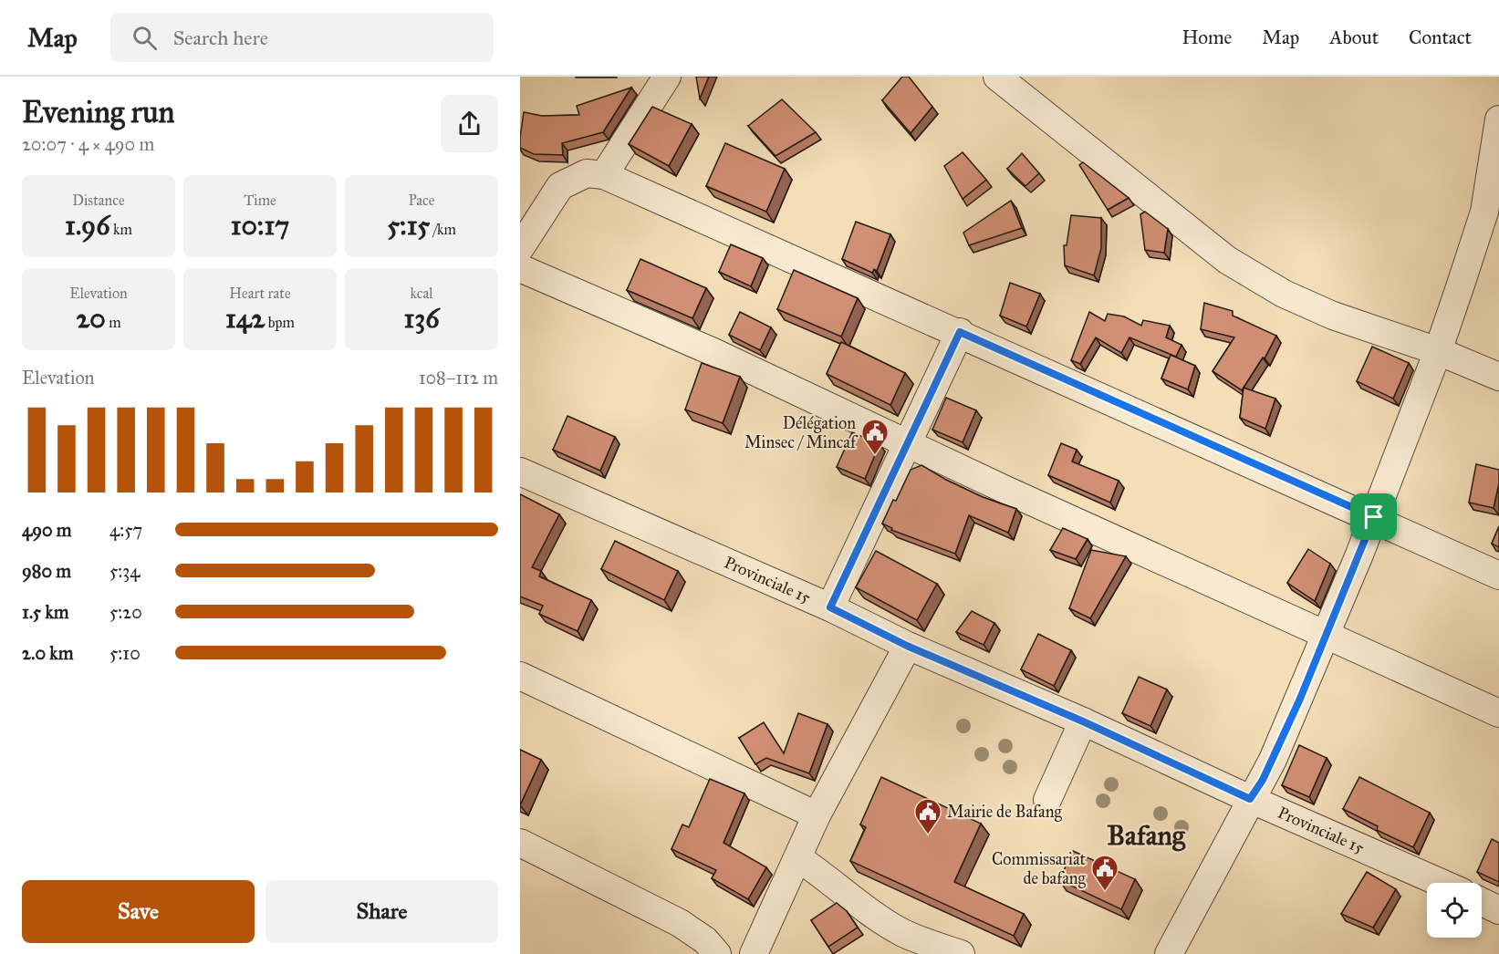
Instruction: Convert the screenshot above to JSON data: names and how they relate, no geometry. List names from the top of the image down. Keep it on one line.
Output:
{"streets":{"street":["Provinciale 15"]},"districts":["Bafang"],"places":{"public building":["Délégation Minsec / Mincaf","Mairie de Bafang","Commissariat de bafang"]},"page":{"header":"Map","search":"Search here","nav":["Home","Map","About","Contact"],"heading":["Evening run","20:07 · 4 × 490 m"],"stats":[["Distance","1.96 km"],["Time","10:17"],["Pace","5:15 /km"],["Elevation","20 m"],["Heart rate","142 bpm"],["kcal","136"]],"chart":["Elevation","108–112 m"],"list":[{"name":"490 m","note":"4:57"},{"name":"980 m","note":"5:34"},{"name":"1.5 km","note":"5:20"},{"name":"2.0 km","note":"5:10"}],"buttons":["Save","Share"]}}
